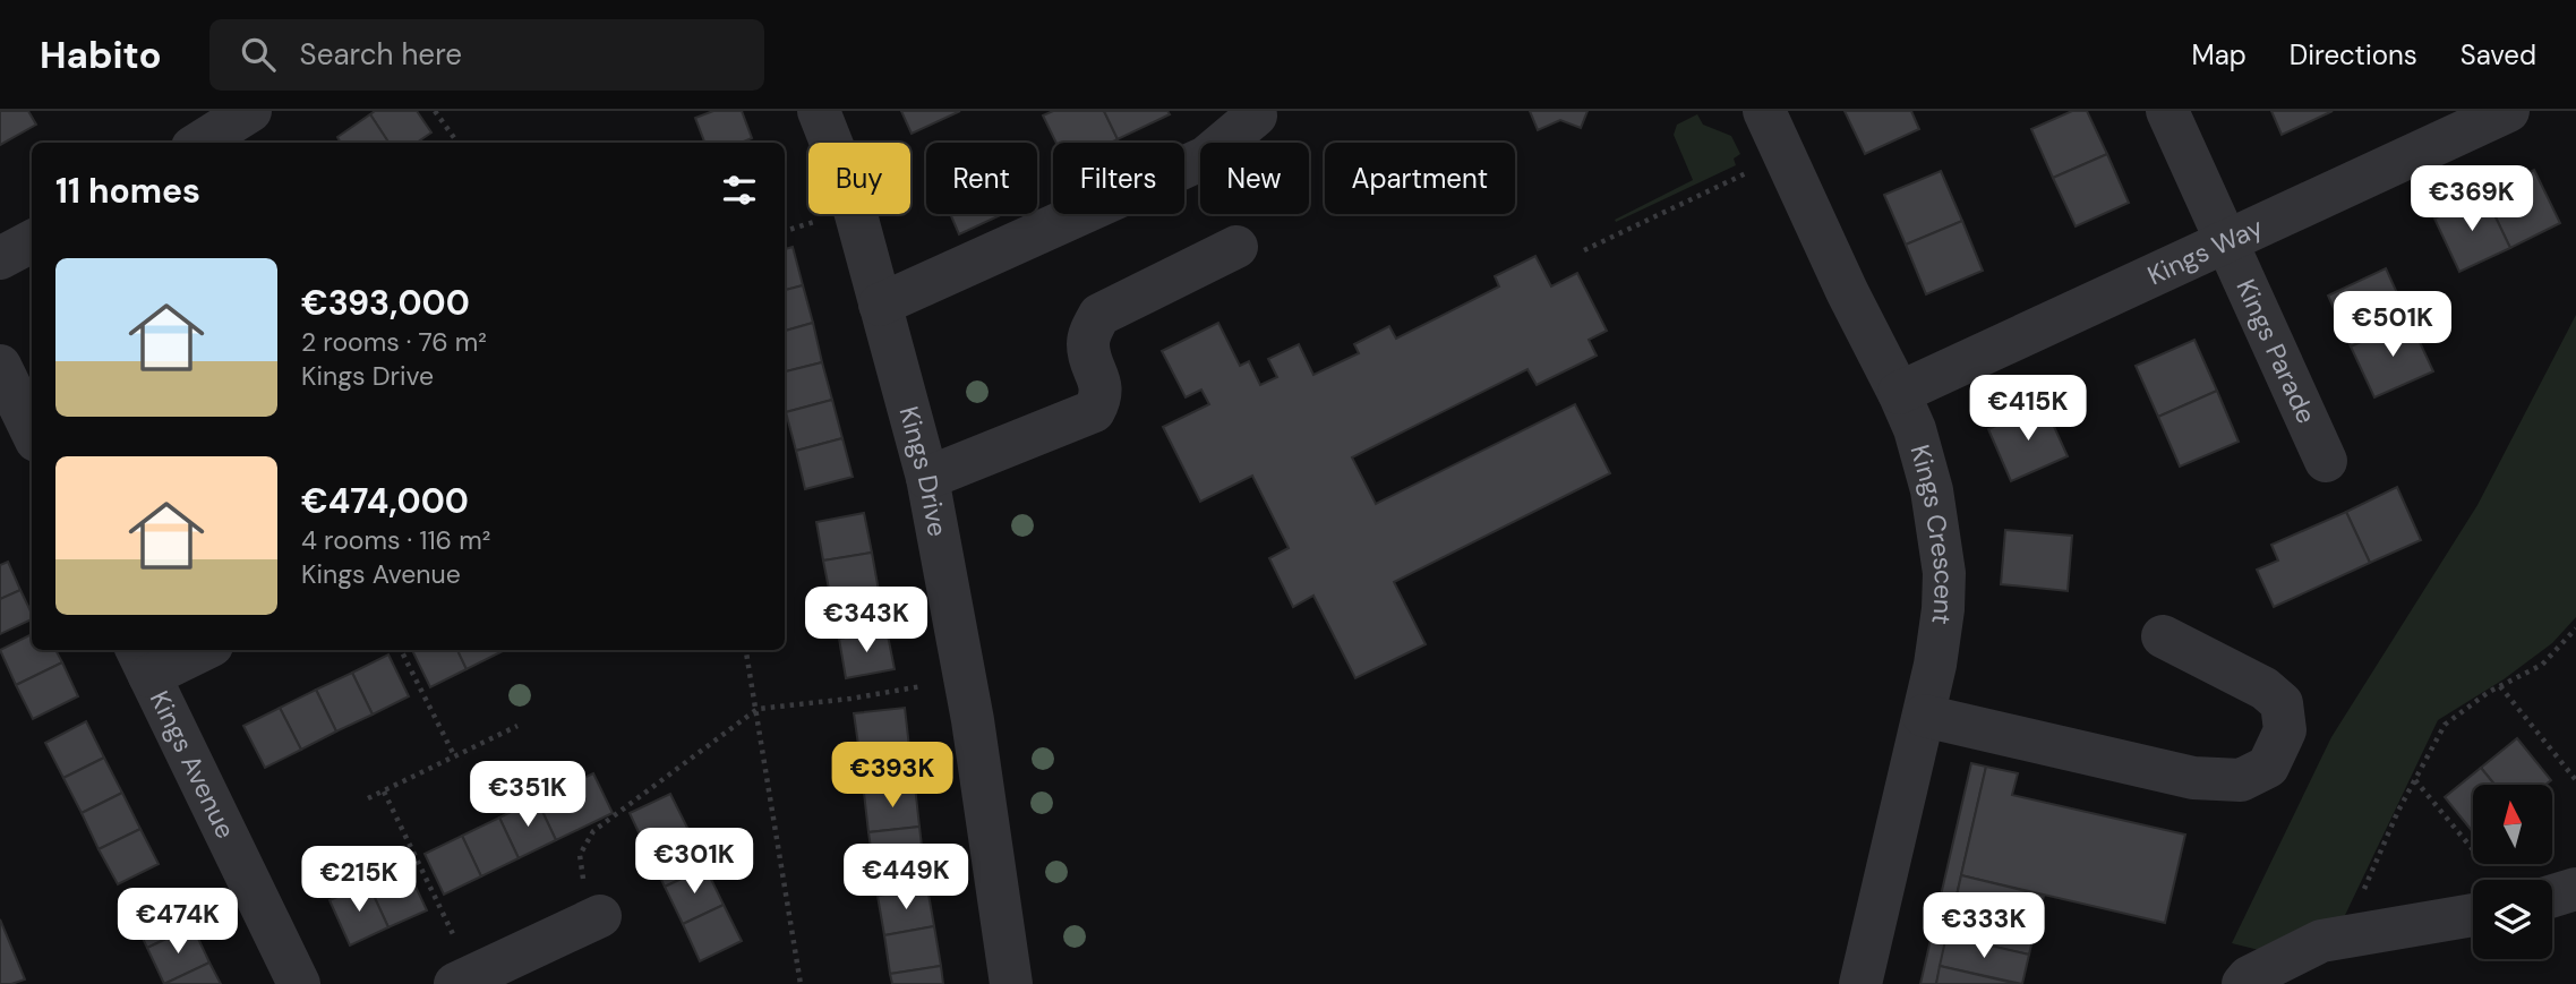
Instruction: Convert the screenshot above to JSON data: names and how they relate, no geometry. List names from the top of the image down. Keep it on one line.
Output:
{"streets":{"street":["Kings Way","Kings Parade","Kings Drive","Kings Crescent","Kings Avenue"]},"crossings":[["Kings Way","Kings Parade"],["Kings Way","Kings Crescent"]],"north":"top","page":{"header":"Habito","search":"Search here","nav":["Map","Directions","Saved"],"chip":["Buy","Rent","Filters","New","Apartment"],"heading":"11 homes","price":["€369K","€501K","€415K","€343K","€393K","€351K","€301K","€449K","€215K","€474K","€333K"],"list":[{"name":"€393,000","note":"2 rooms · 76 m² · Kings Drive"},{"name":"€474,000","note":"4 rooms · 116 m² · Kings Avenue"}]}}
